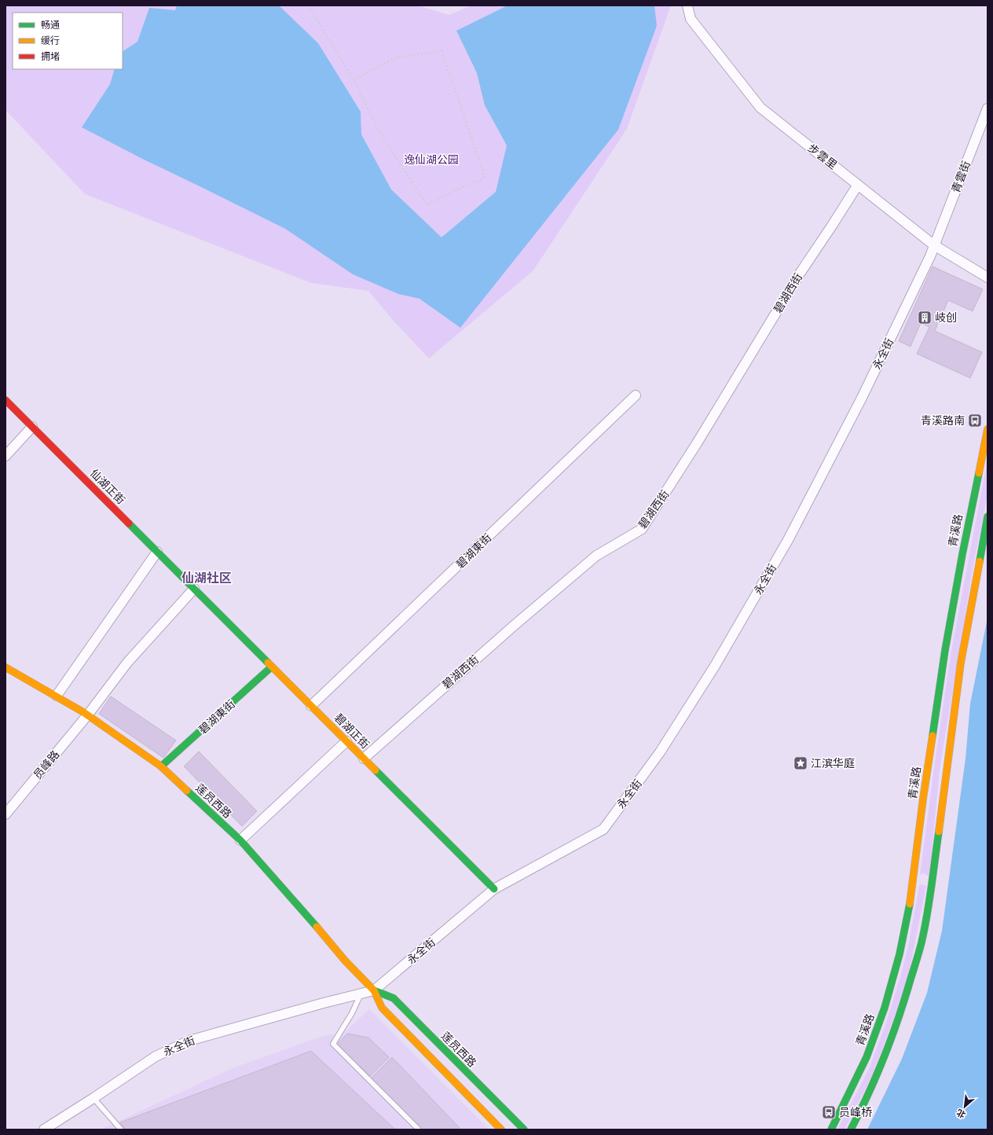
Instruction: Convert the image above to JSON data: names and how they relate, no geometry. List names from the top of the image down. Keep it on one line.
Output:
{"streets":{"main road":["仙湖正街","青溪路","碧湖東街","碧湖正街","莲员西路"],"street":["步雲里","青雲街","碧湖西街","永全街","员峰路"]},"crossings":[["步雲里","青雲街"],["步雲里","碧湖西街"],["步雲里","永全街"],["青雲街","永全街"],["碧湖西街","碧湖正街"],["永全街","碧湖正街"],["永全街","莲员西路"],["仙湖正街","碧湖正街"],["仙湖正街","员峰路"],["碧湖東街","碧湖正街"],["碧湖東街","莲员西路"],["碧湖正街","员峰路"],["员峰路","莲员西路"]],"districts":["仙湖社区"],"parks":["逸仙湖公园"],"places":{"building":["岐创"],"bus stop":["青溪路南","员峰桥"],"place":["江滨华庭"]},"legend":["畅通","缓行","拥堵"],"north":"bottom left"}
